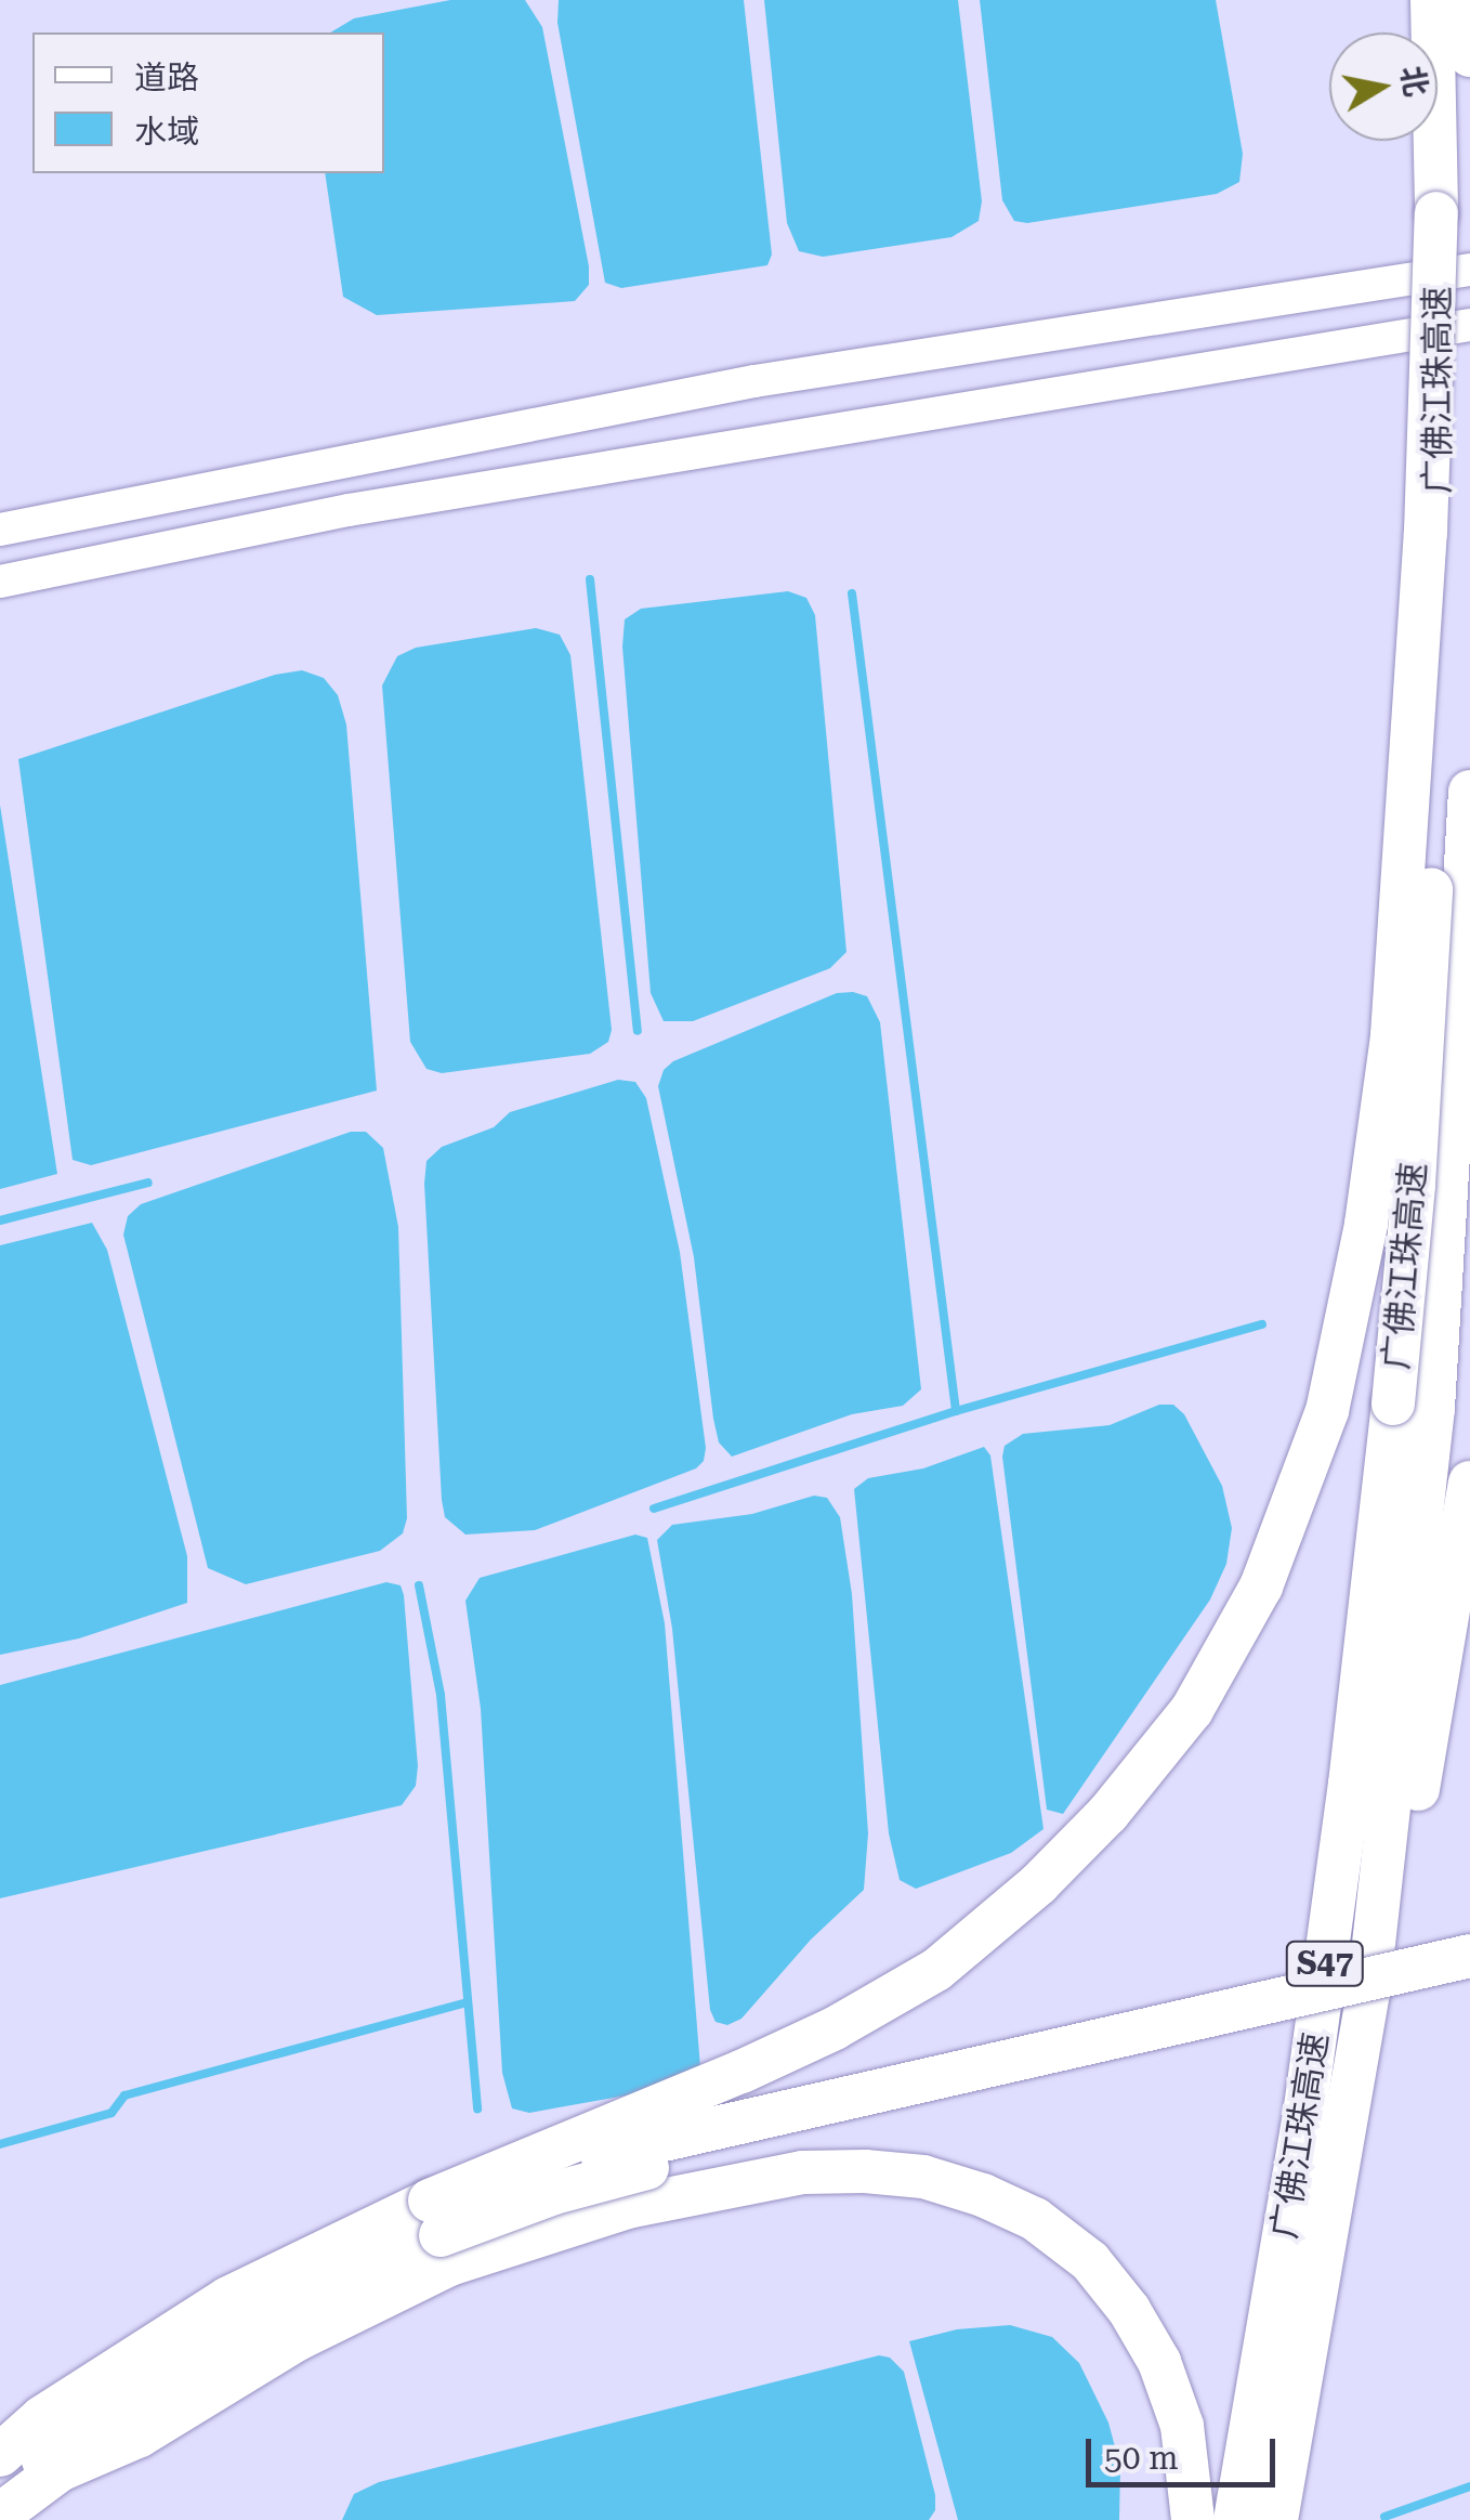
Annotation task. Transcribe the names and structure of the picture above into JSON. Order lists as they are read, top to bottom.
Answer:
{
  "streets": {
    "highway": ["广佛江珠高速", "S47"]
  },
  "legend": ["道路", "水域"],
  "scale_bar": "50 m",
  "north": "right"
}
